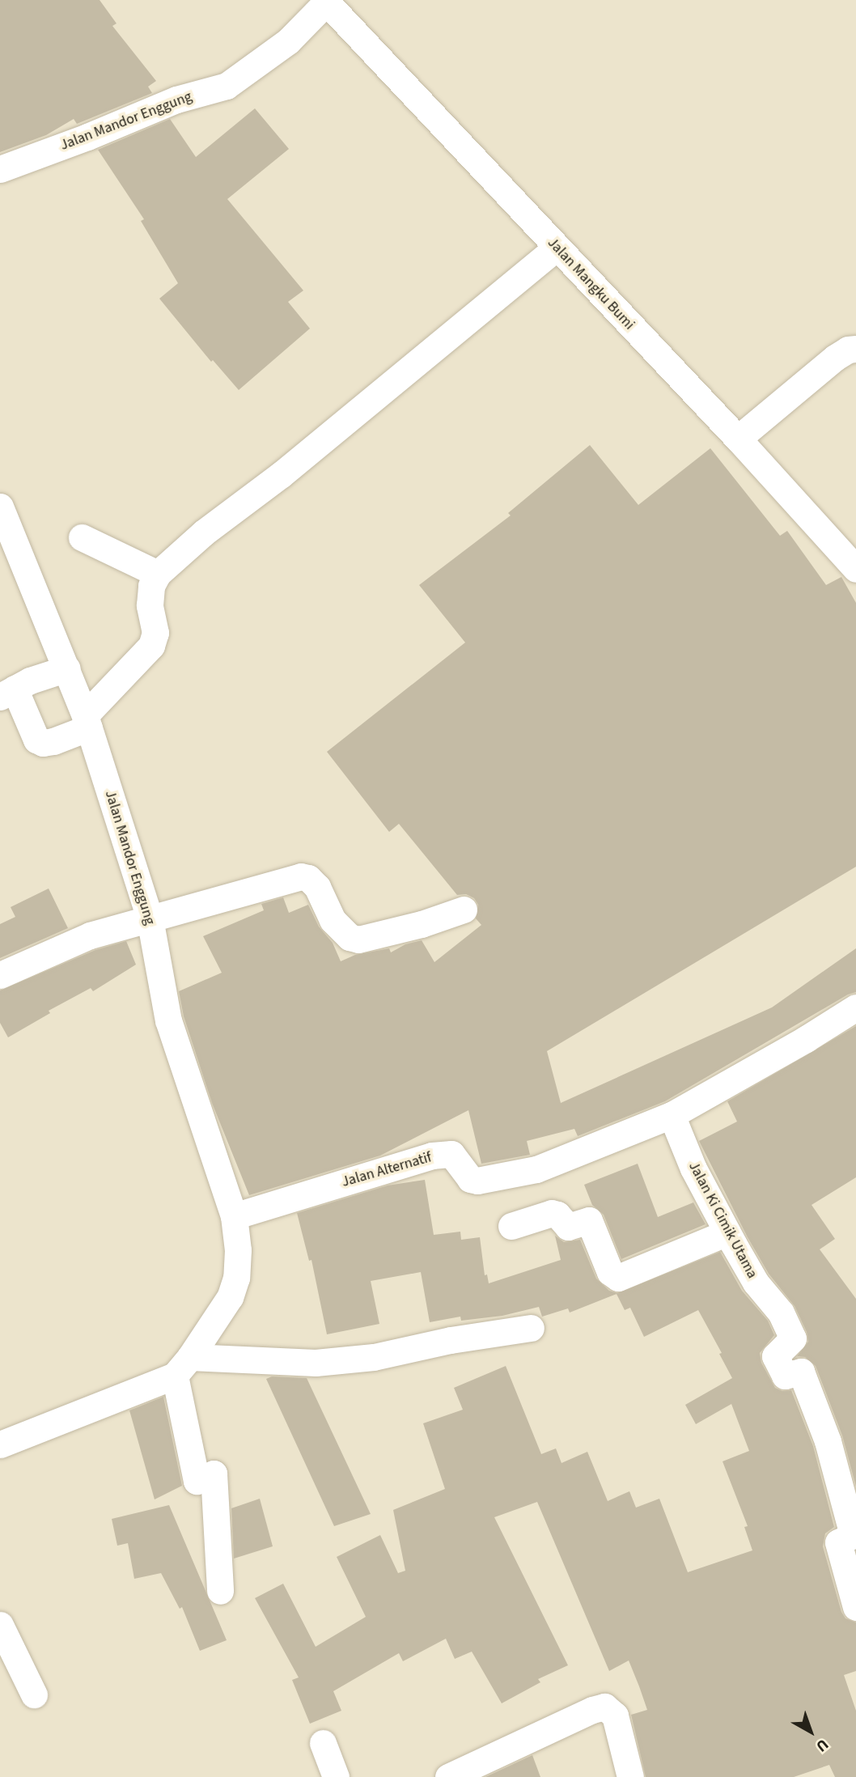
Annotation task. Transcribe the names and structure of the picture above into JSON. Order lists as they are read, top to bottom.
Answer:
{
  "streets": {
    "street": [
      "Jalan Mandor Enggung",
      "Jalan Mangku Bumi",
      "Jalan Alternatif",
      "Jalan Ki Cimik Utama"
    ]
  },
  "crossings": [
    ["Jalan Mandor Enggung", "Jalan Mangku Bumi"],
    ["Jalan Mandor Enggung", "Jalan Alternatif"],
    ["Jalan Alternatif", "Jalan Ki Cimik Utama"]
  ],
  "north": "bottom right"
}
